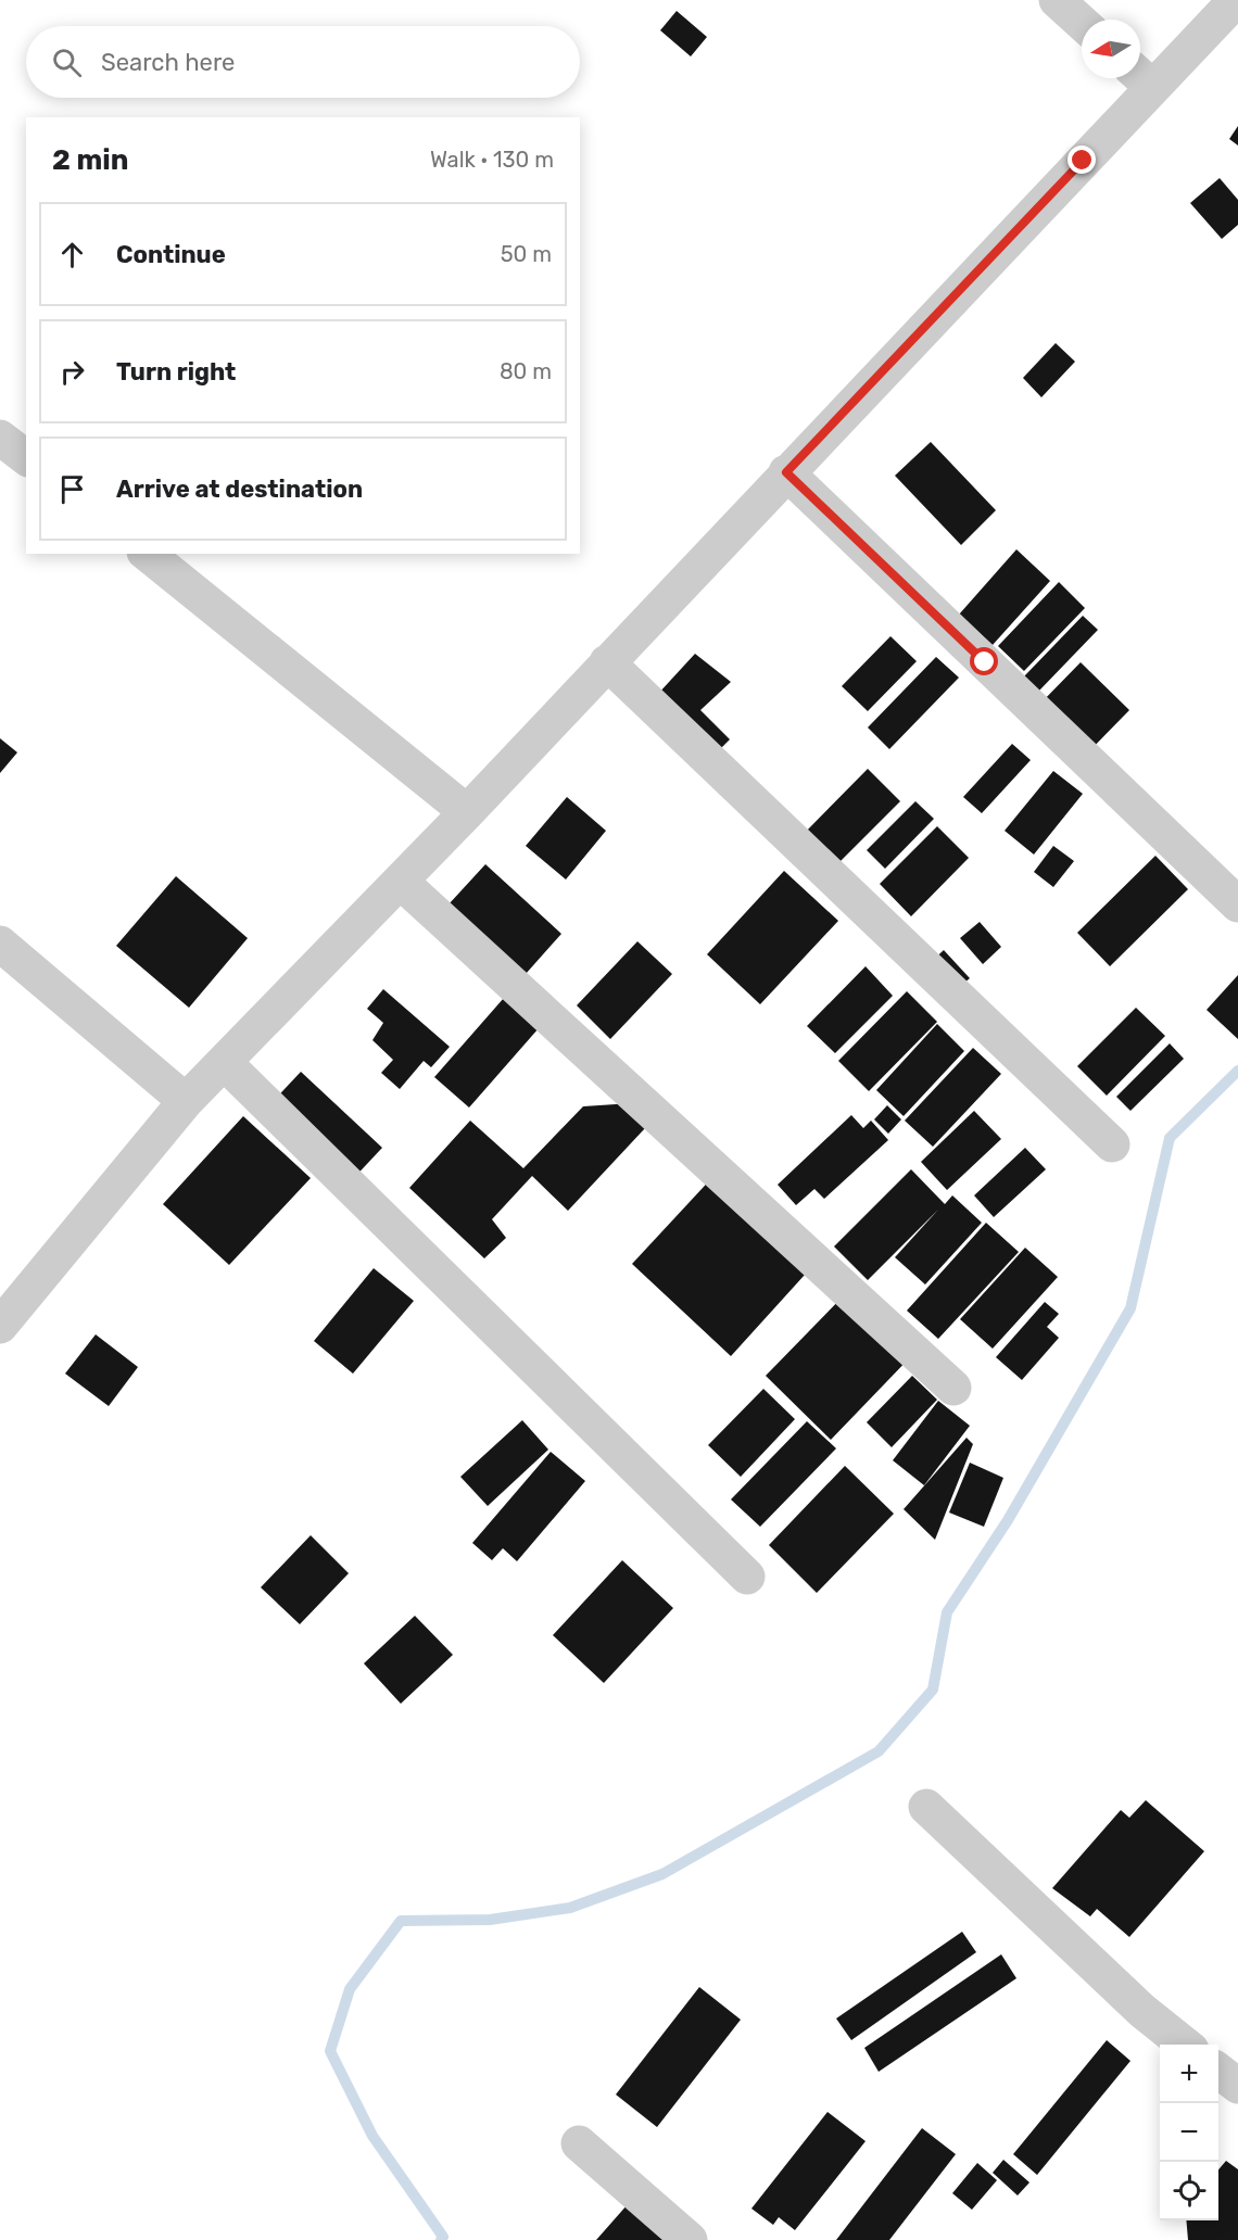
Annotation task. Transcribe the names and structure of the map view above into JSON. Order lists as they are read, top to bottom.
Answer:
{
  "north": "left",
  "page": {
    "search": "Search here",
    "heading": ["2 min", "Walk · 130 m"],
    "list": [
      ["Continue", "50 m"],
      ["Turn right", "80 m"],
      "Arrive at destination"
    ],
    "map_buttons": ["+", "−"]
  }
}
